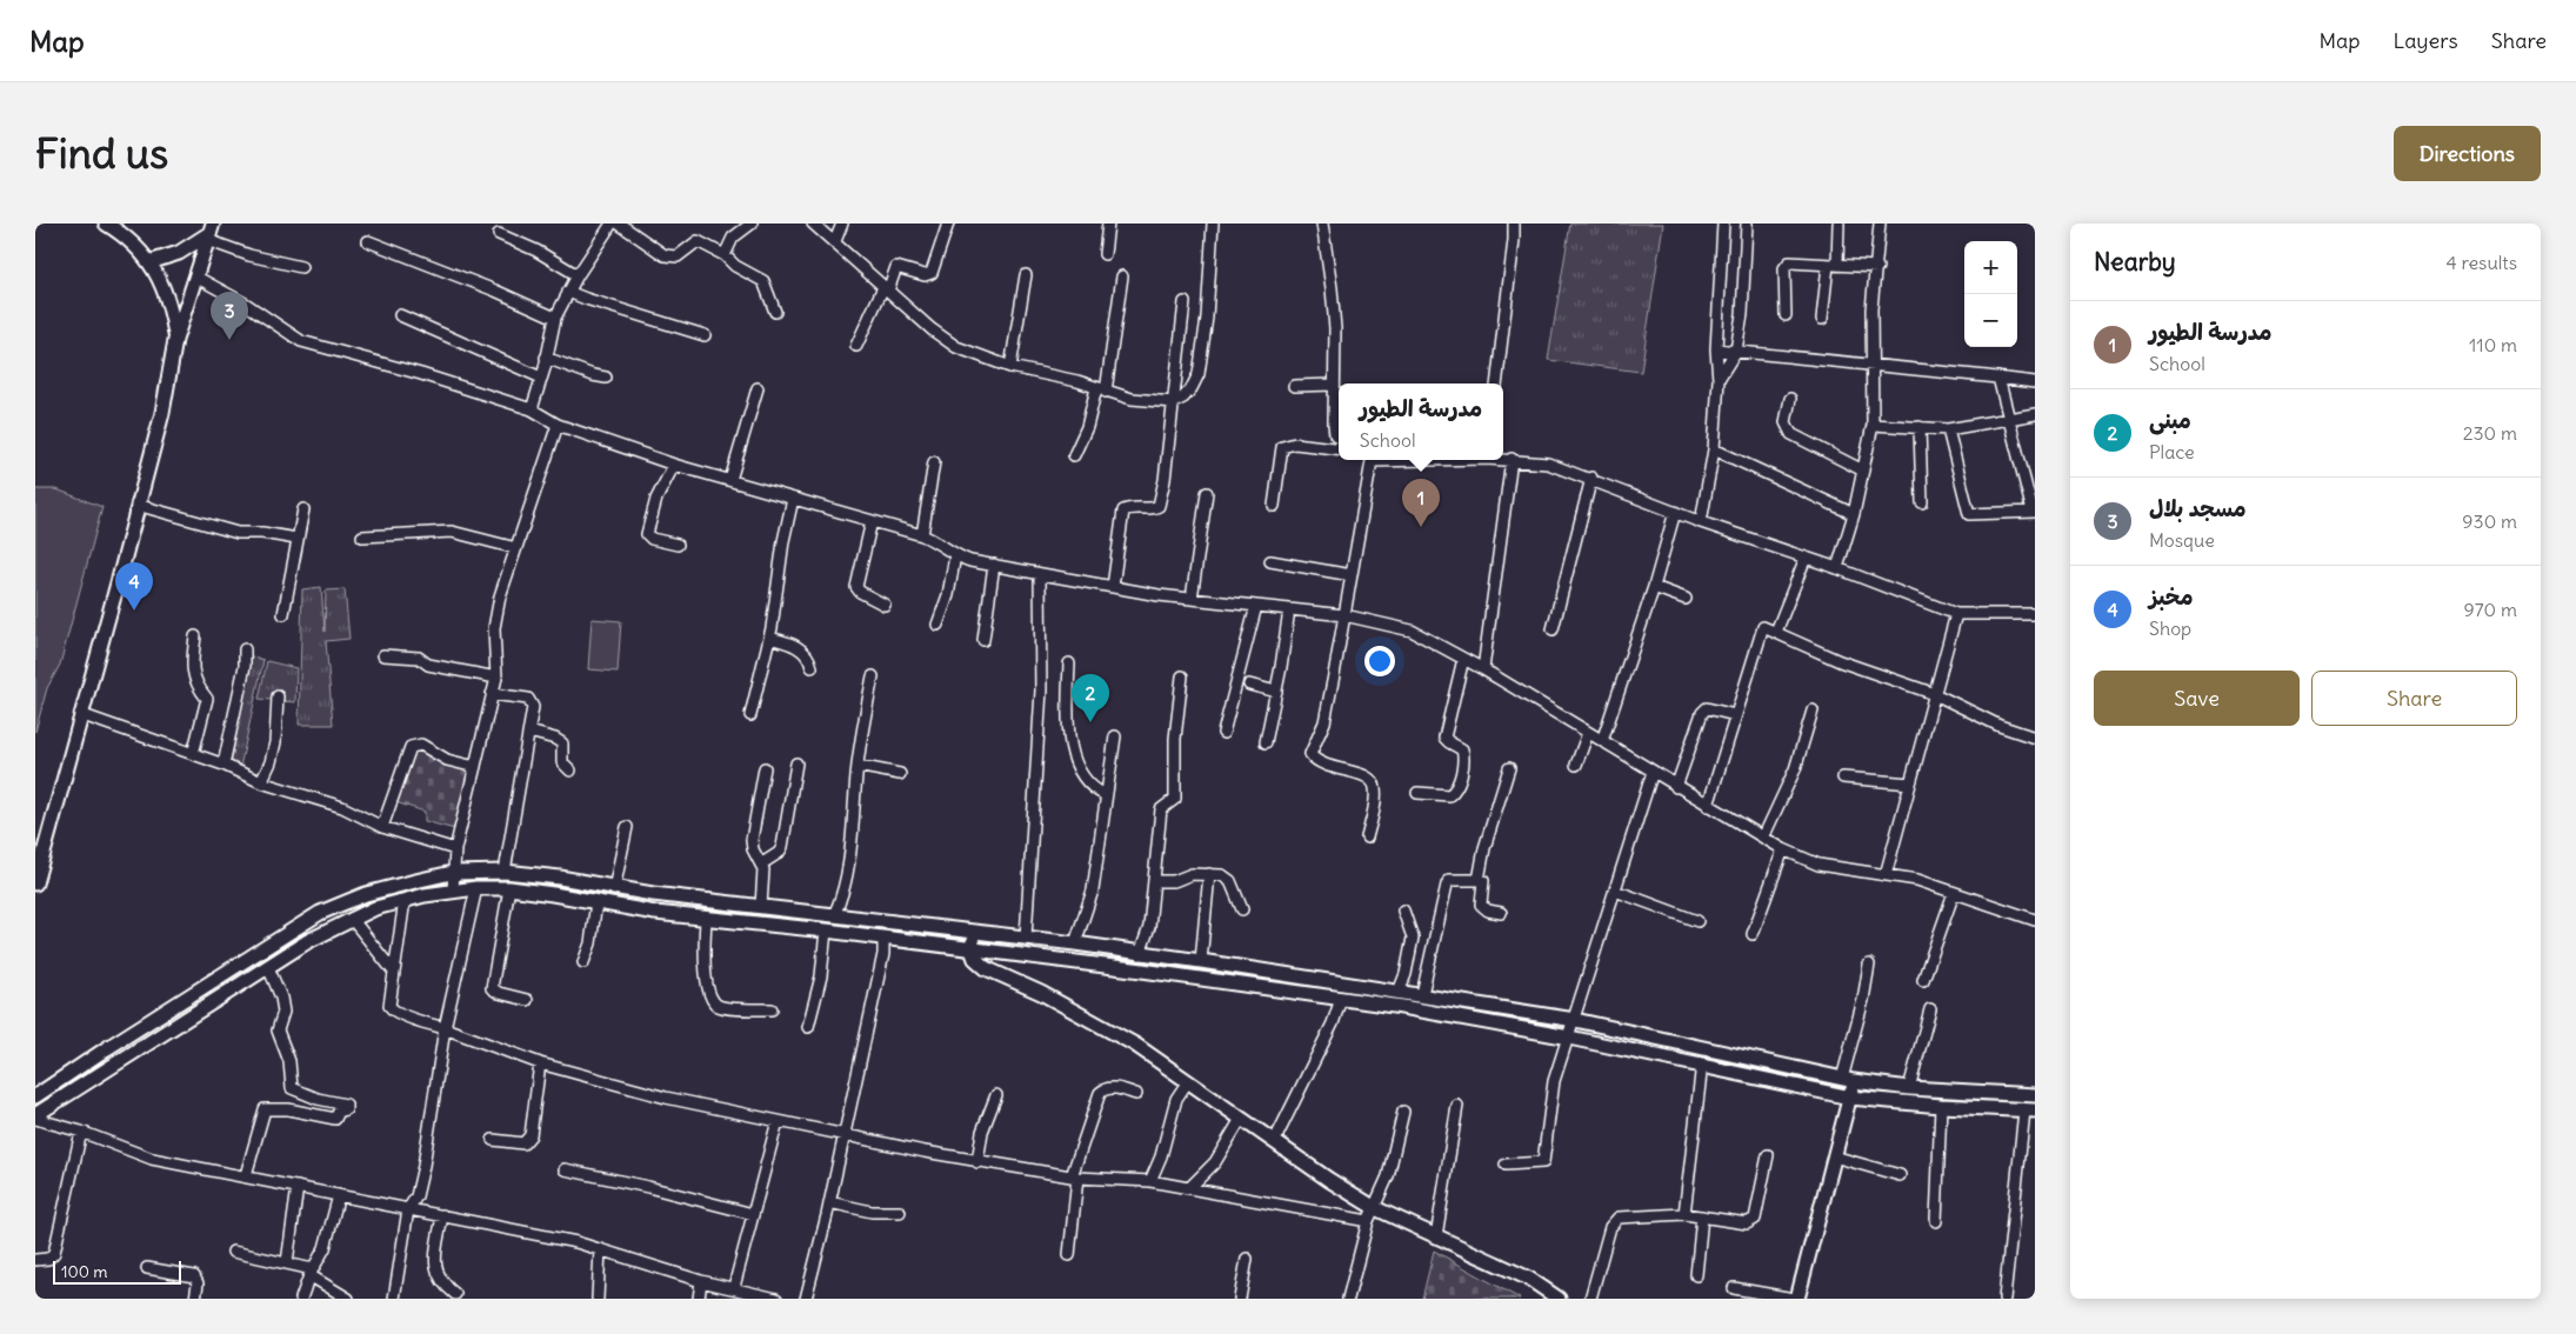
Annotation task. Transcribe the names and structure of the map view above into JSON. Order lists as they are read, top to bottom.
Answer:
{
  "scale_bar": "100 m",
  "page": {
    "header": "Map",
    "nav": ["Map", "Layers", "Share"],
    "buttons": [
      "Directions",
      ["Save", "Share"]
    ],
    "title": "Find us",
    "heading": ["Nearby", "4 results"],
    "map_buttons": ["+", "−"],
    "pins": [
      "3",
      "1",
      "4",
      "2"
    ],
    "list": [
      {
        "mark": "1",
        "name": "مدرسة الطيور",
        "note": "School",
        "value": "110 m"
      },
      {
        "mark": "2",
        "name": "مبنى",
        "note": "Place",
        "value": "230 m"
      },
      {
        "mark": "3",
        "name": "مسجد بلال",
        "note": "Mosque",
        "value": "930 m"
      },
      {
        "mark": "4",
        "name": "مخبز",
        "note": "Shop",
        "value": "970 m"
      }
    ],
    "popup": ["مدرسة الطيور", "School"],
    "scale": "100 m"
  }
}
